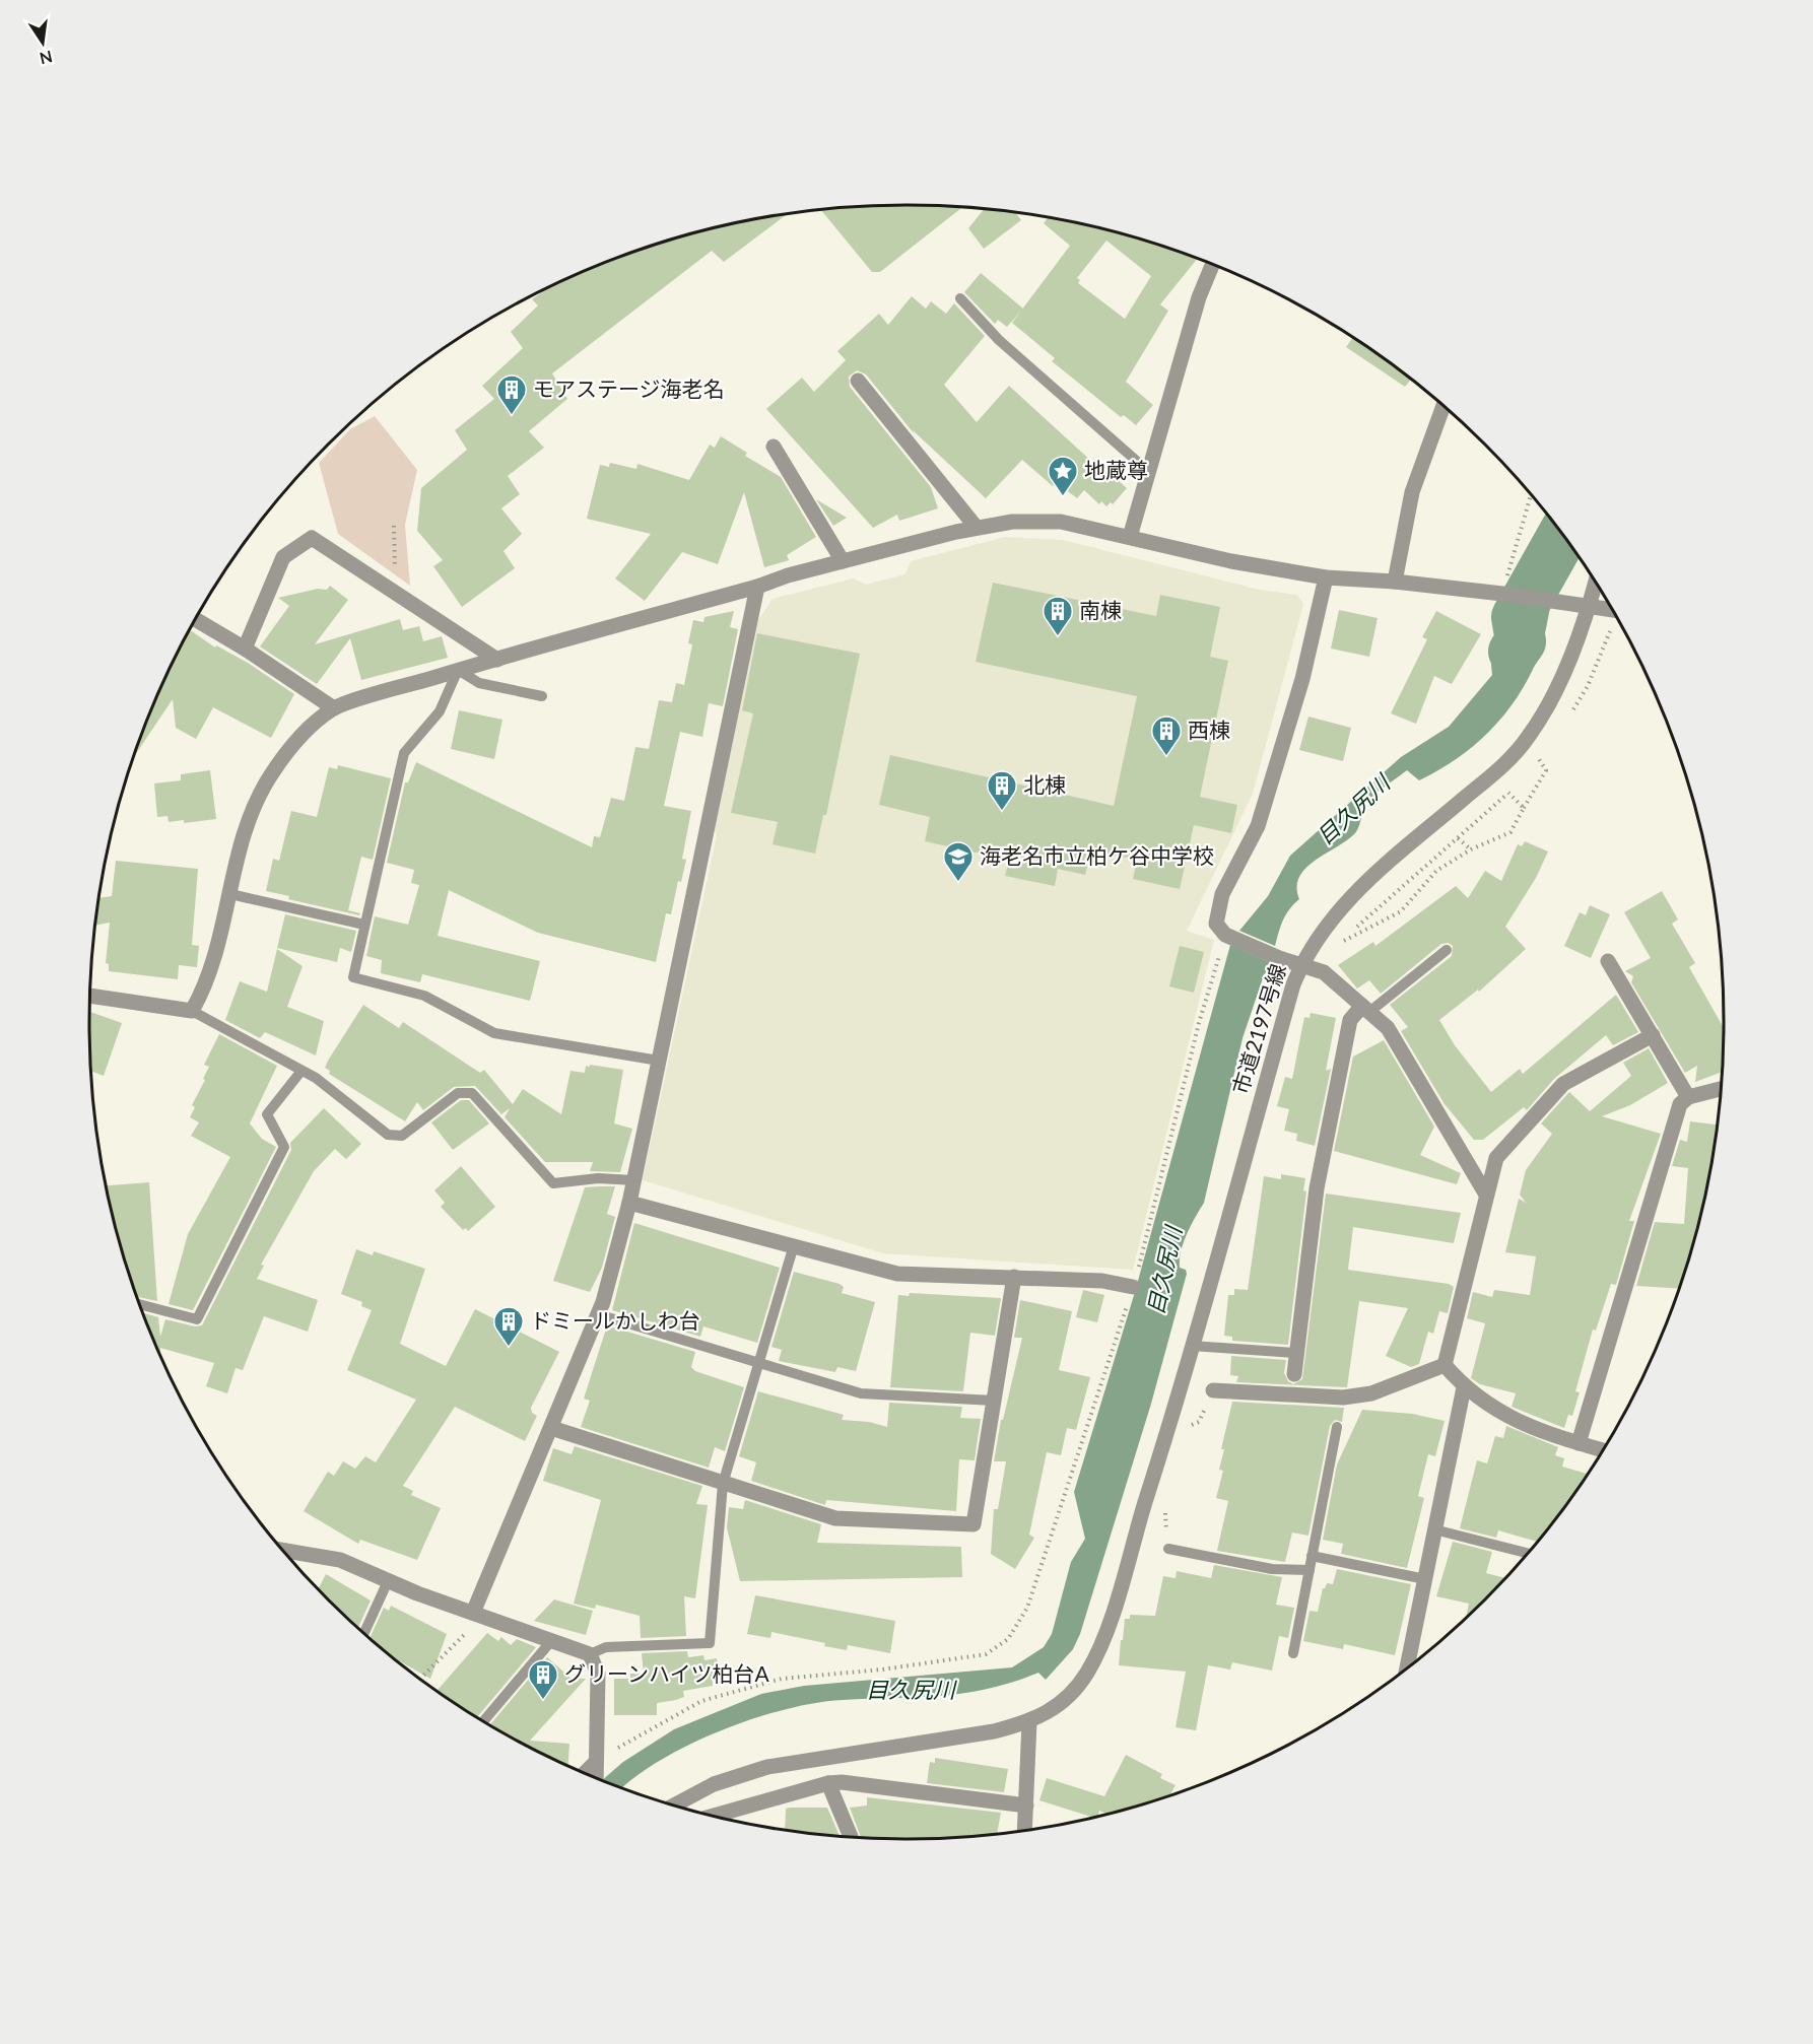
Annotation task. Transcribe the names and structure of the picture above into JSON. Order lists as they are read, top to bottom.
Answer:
{
  "streets": {
    "street": ["市道2197号線"]
  },
  "water": ["目久尻川"],
  "places": {
    "building": [
      "モアステージ海老名",
      "南棟",
      "西棟",
      "北棟",
      "ドミールかしわ台",
      "グリーンハイツ柏台A"
    ],
    "place": ["地蔵尊"],
    "school or university": ["海老名市立柏ケ谷中学校"]
  },
  "north": "bottom"
}
